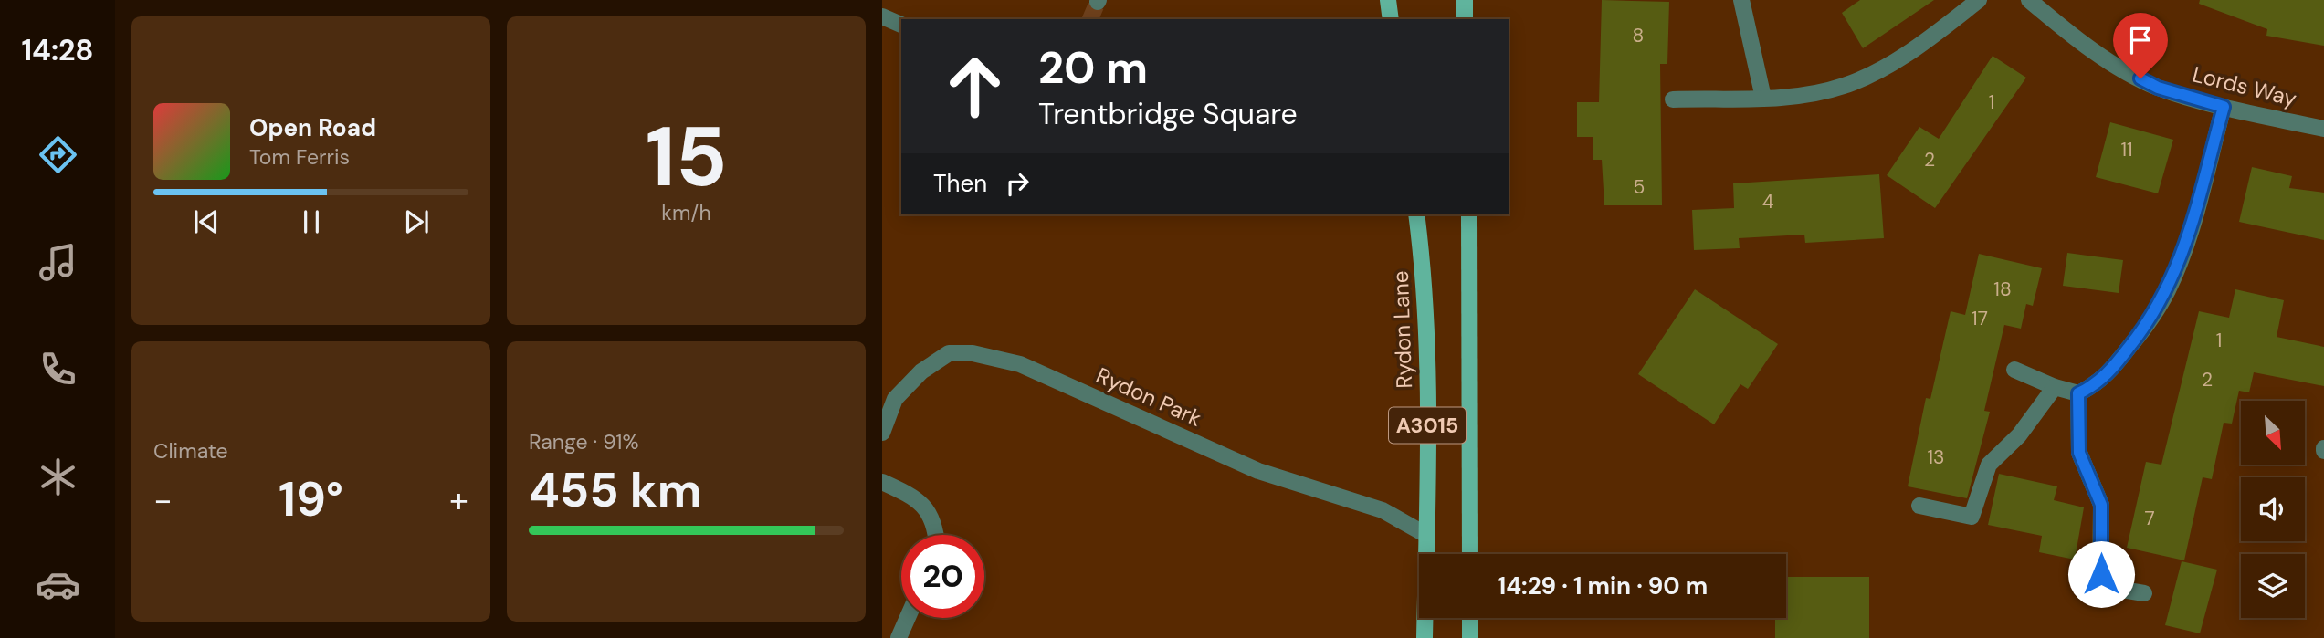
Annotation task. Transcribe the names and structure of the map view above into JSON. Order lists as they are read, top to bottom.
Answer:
{
  "streets": {
    "main road": ["Rydon Lane", "A3015"],
    "street": ["Lords Way", "Rydon Park"]
  },
  "crossings": [
    ["Rydon Lane", "Rydon Park"]
  ],
  "house_numbers": [
    "8",
    "1",
    "11",
    "2",
    "5",
    "4",
    "18",
    "17",
    "1",
    "2",
    "13",
    "7"
  ],
  "north": "bottom right",
  "page": {
    "tabs": "14:28",
    "tile": [
      ["15", "km/h"],
      "Climate",
      ["Range · 91%", "455 km"]
    ],
    "turn": ["20 m", "Trentbridge Square"],
    "song": ["Open Road", "Tom Ferris"],
    "then": "Then",
    "heat": ["−", "19°", "+"],
    "limit": "20",
    "trip": "14:29 · 1 min · 90 m"
  }
}
